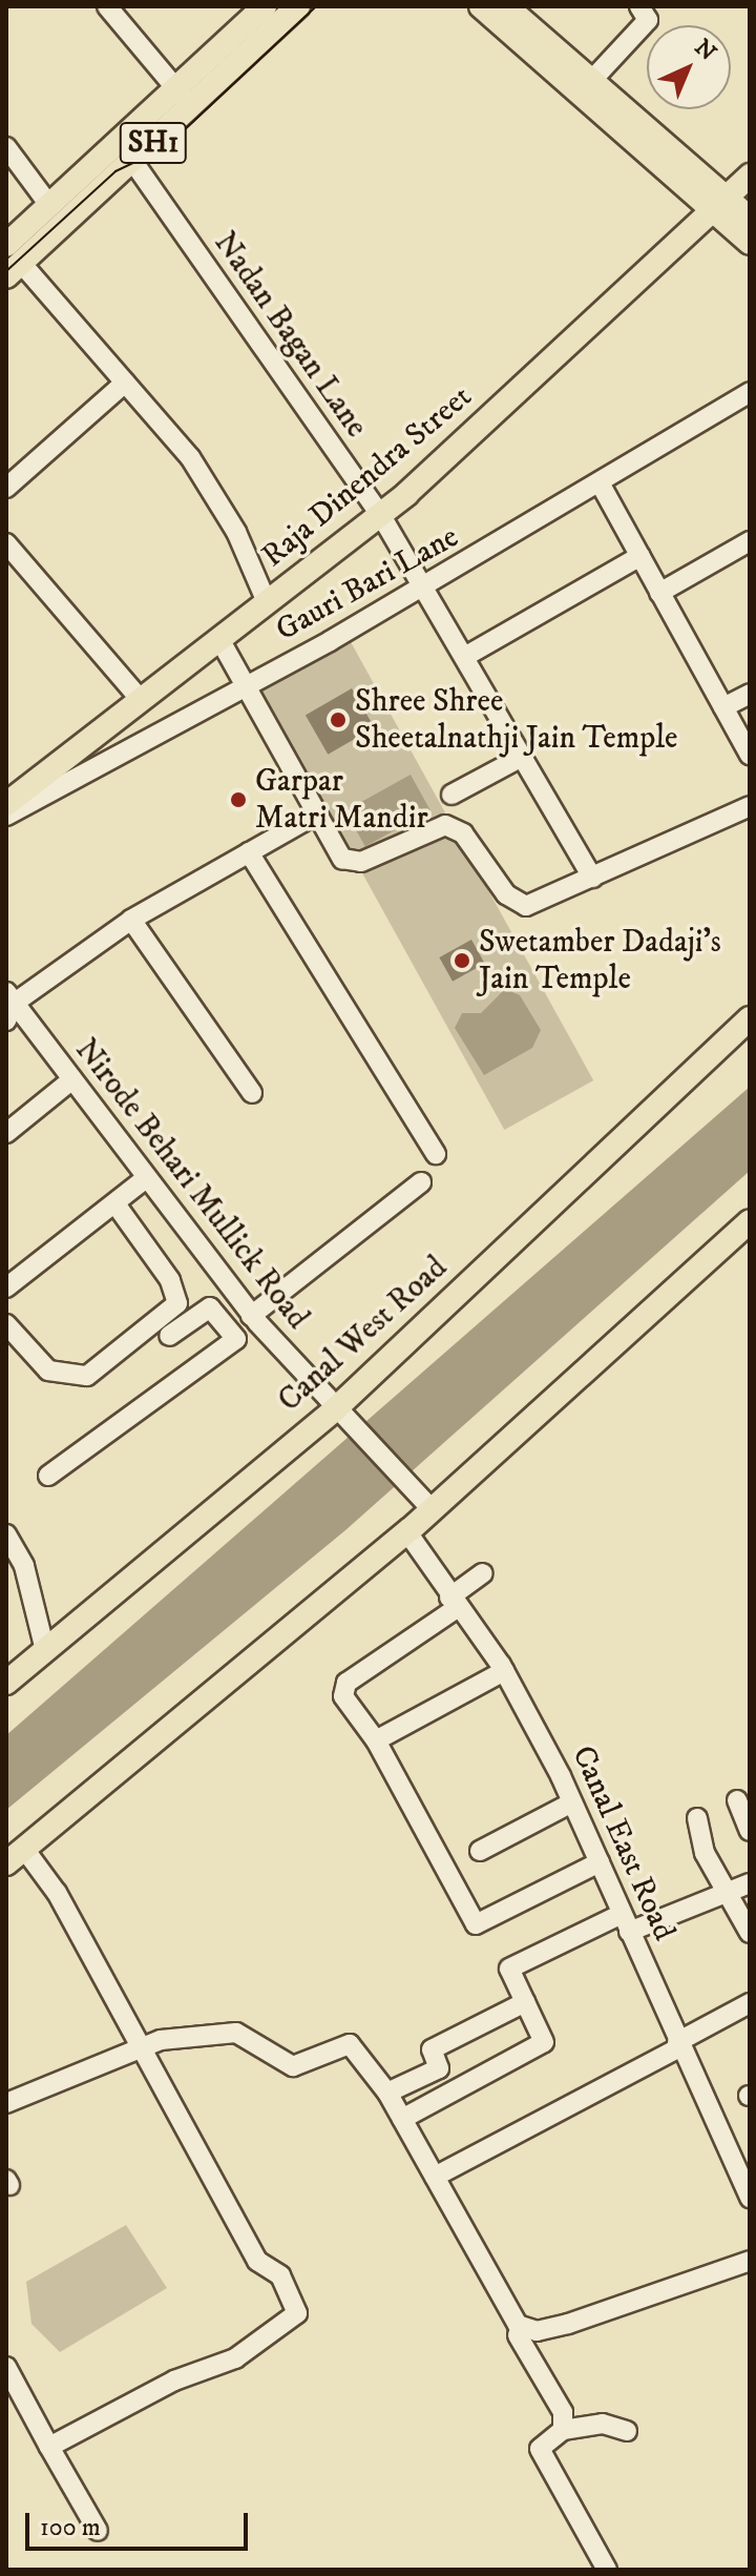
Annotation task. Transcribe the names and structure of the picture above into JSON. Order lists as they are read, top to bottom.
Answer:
{
  "streets": {
    "main road": ["SH1", "Raja Dinendra Street", "Canal West Road"],
    "street": [
      "Nadan Bagan Lane",
      "Gauri Bari Lane",
      "Nirode Behari Mullick Road",
      "Canal East Road"
    ]
  },
  "crossings": [
    ["SH1", "Nadan Bagan Lane"],
    ["Nadan Bagan Lane", "Raja Dinendra Street"],
    ["Nadan Bagan Lane", "Gauri Bari Lane"],
    ["Nirode Behari Mullick Road", "Canal West Road"]
  ],
  "places": ["Shree Shree Sheetalnathji Jain Temple", "Garpar Matri Mandir", "Swetamber Dadaji's Jain Temple"],
  "scale_bar": "100 m",
  "north": "top right"
}
